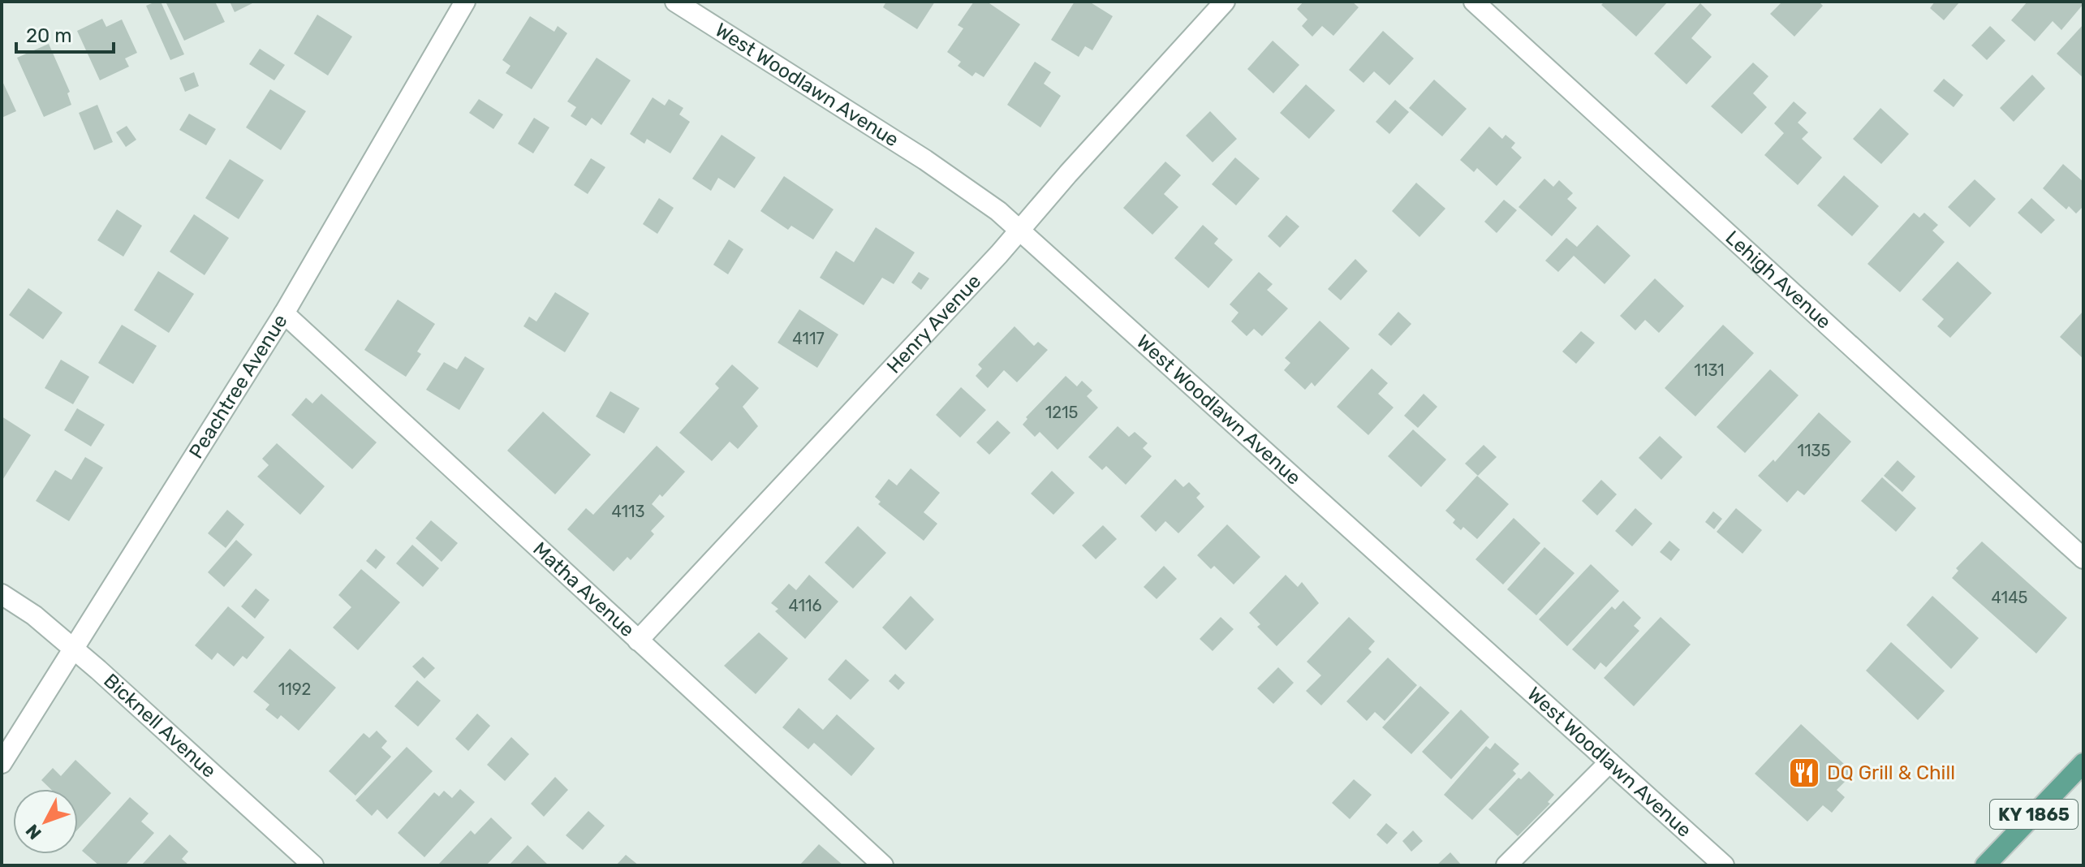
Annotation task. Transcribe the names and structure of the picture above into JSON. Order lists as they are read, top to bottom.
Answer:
{
  "streets": {
    "main road": ["KY 1865"],
    "street": [
      "West Woodlawn Avenue",
      "Lehigh Avenue",
      "Henry Avenue",
      "Peachtree Avenue",
      "Matha Avenue",
      "Bicknell Avenue"
    ]
  },
  "crossings": [
    ["West Woodlawn Avenue", "Henry Avenue"],
    ["Henry Avenue", "Matha Avenue"],
    ["Peachtree Avenue", "Matha Avenue"],
    ["Peachtree Avenue", "Bicknell Avenue"]
  ],
  "places": {
    "restaurant": ["DQ Grill & Chill"]
  },
  "house_numbers": [
    "4117",
    "1131",
    "1215",
    "1135",
    "4113",
    "4145",
    "4116",
    "1192"
  ],
  "scale_bar": "20 m",
  "north": "bottom left"
}
